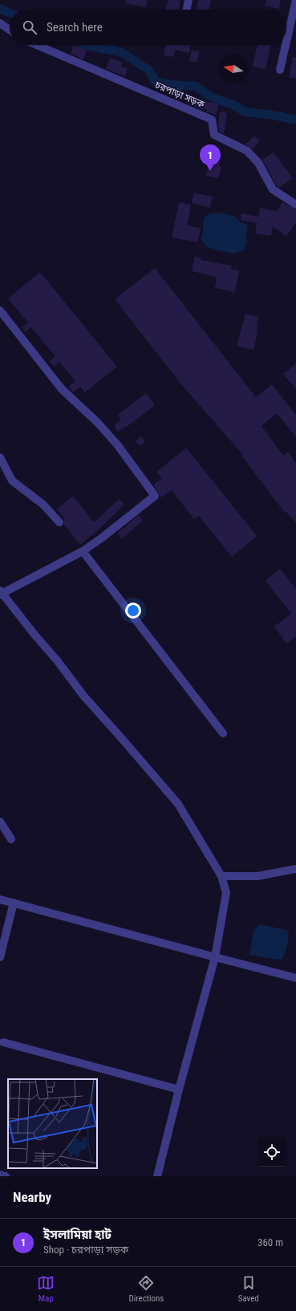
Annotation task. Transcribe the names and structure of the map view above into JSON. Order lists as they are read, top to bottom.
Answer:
{
  "streets": {
    "street": ["চরপাড়া সড়ক"]
  },
  "north": "left",
  "page": {
    "search": "Search here",
    "pins": "1",
    "heading": "Nearby",
    "list": [
      {
        "mark": "1",
        "name": "ইসলামিয়া হাট",
        "note": "Shop · চরপাড়া সড়ক",
        "value": "360 m"
      }
    ],
    "nav": ["Map", "Directions", "Saved"]
  }
}
